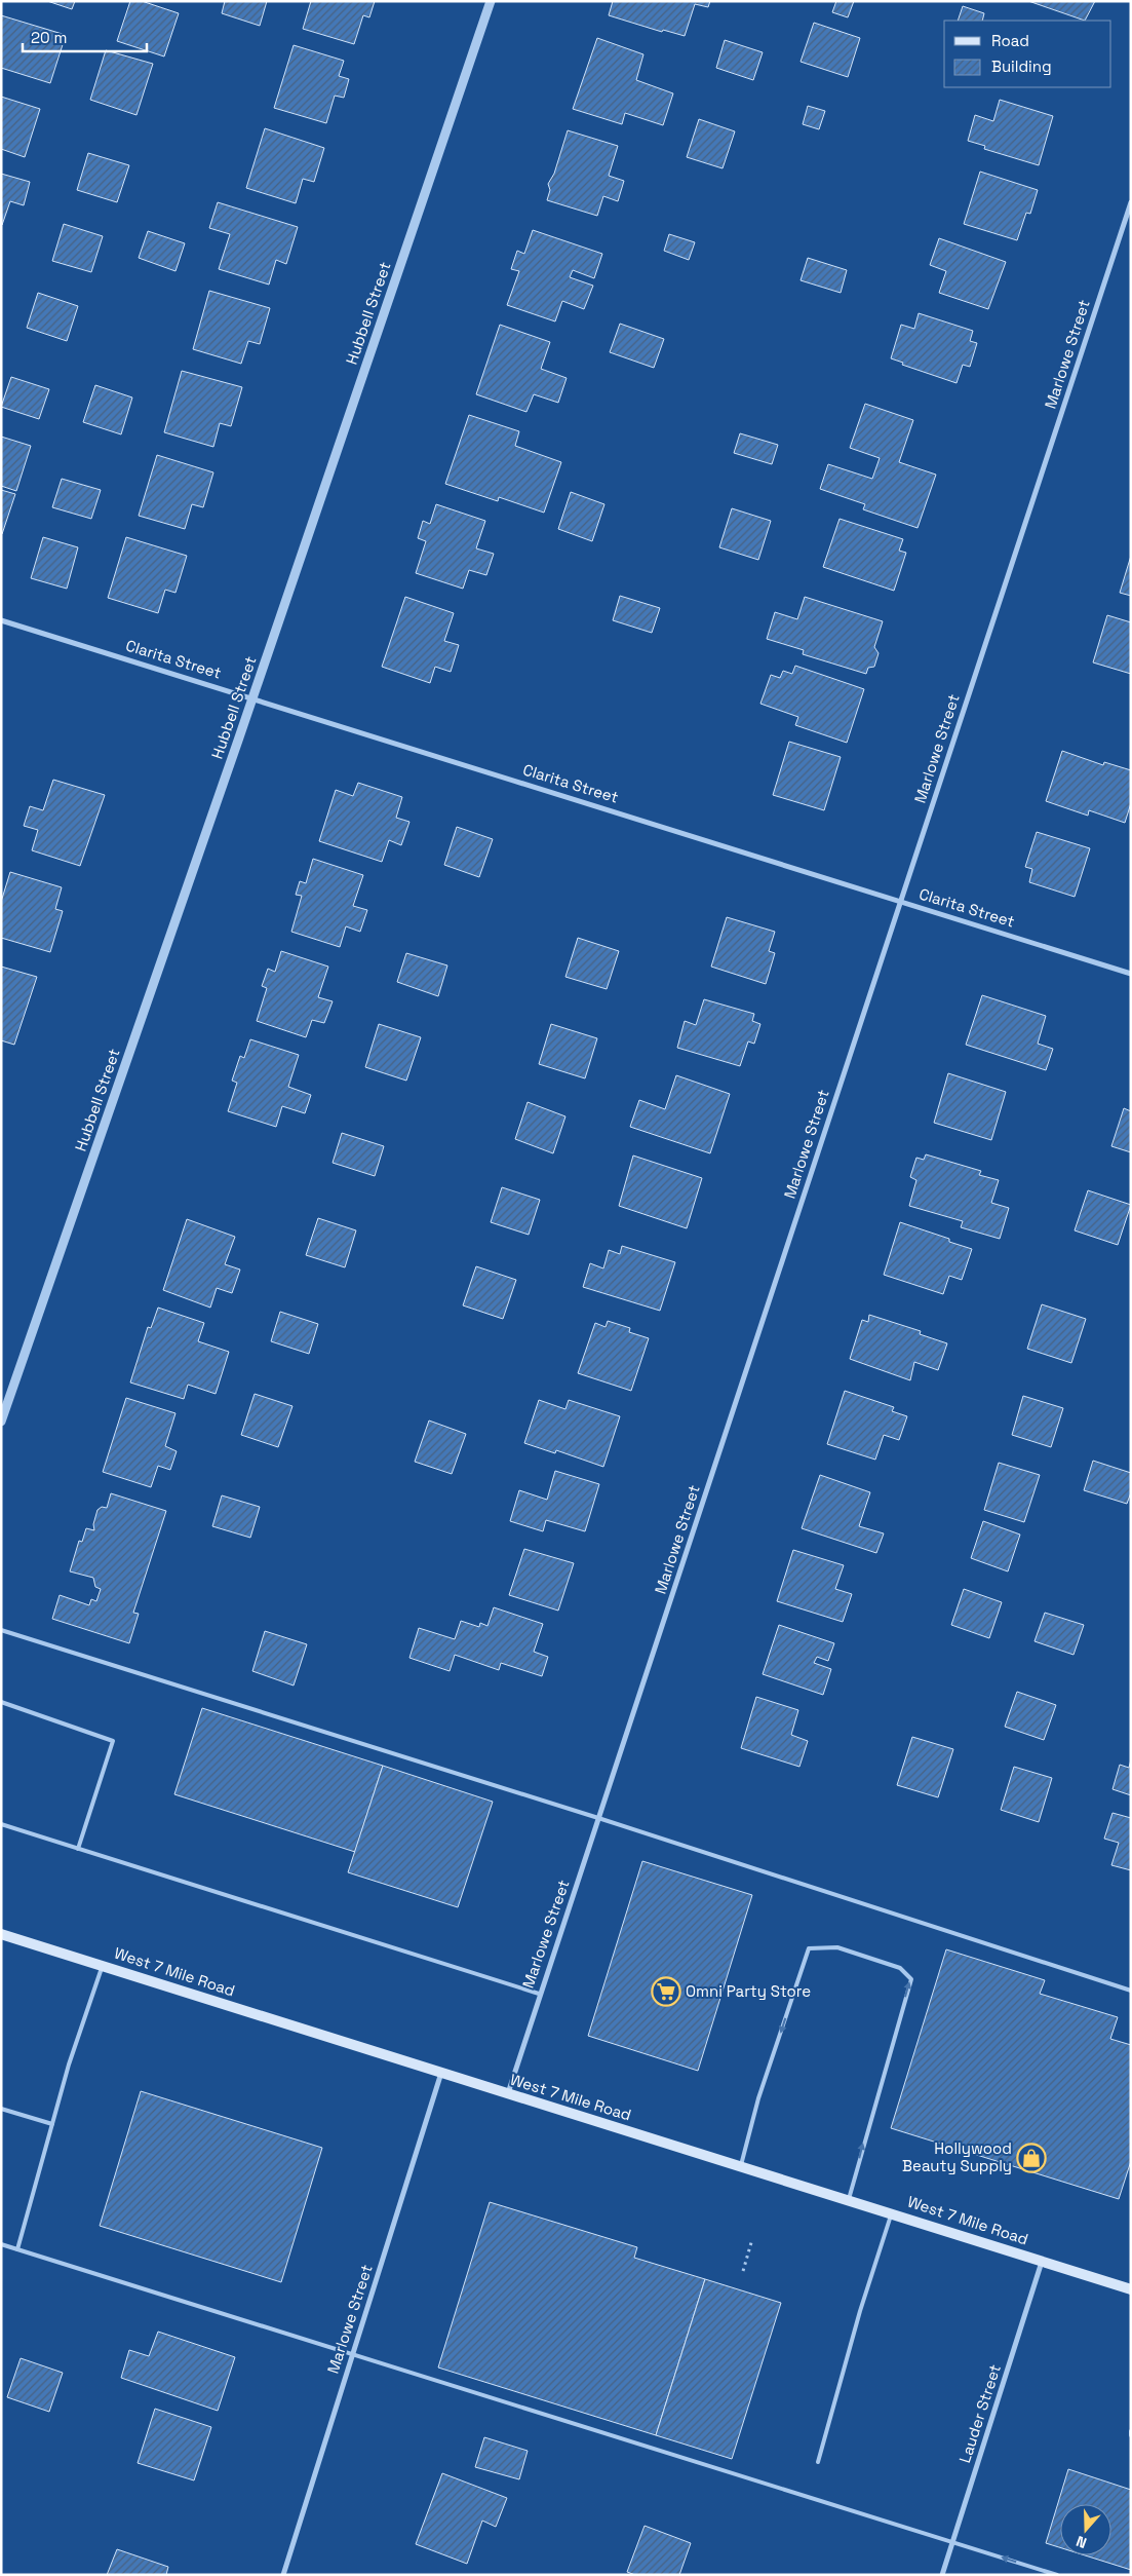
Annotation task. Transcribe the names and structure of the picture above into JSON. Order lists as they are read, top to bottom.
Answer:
{
  "streets": {
    "main road": ["West 7 Mile Road"],
    "street": [
      "Hubbell Street",
      "Marlowe Street",
      "Clarita Street",
      "Lauder Street"
    ]
  },
  "crossings": [
    ["Hubbell Street", "Clarita Street"],
    ["Marlowe Street", "Clarita Street"],
    ["Marlowe Street", "West 7 Mile Road"],
    ["West 7 Mile Road", "Lauder Street"]
  ],
  "places": {
    "supermarket": ["Omni Party Store"],
    "shop": ["Hollywood Beauty Supply"]
  },
  "legend": ["Road", "Building"],
  "scale_bar": "20 m",
  "north": "bottom"
}
